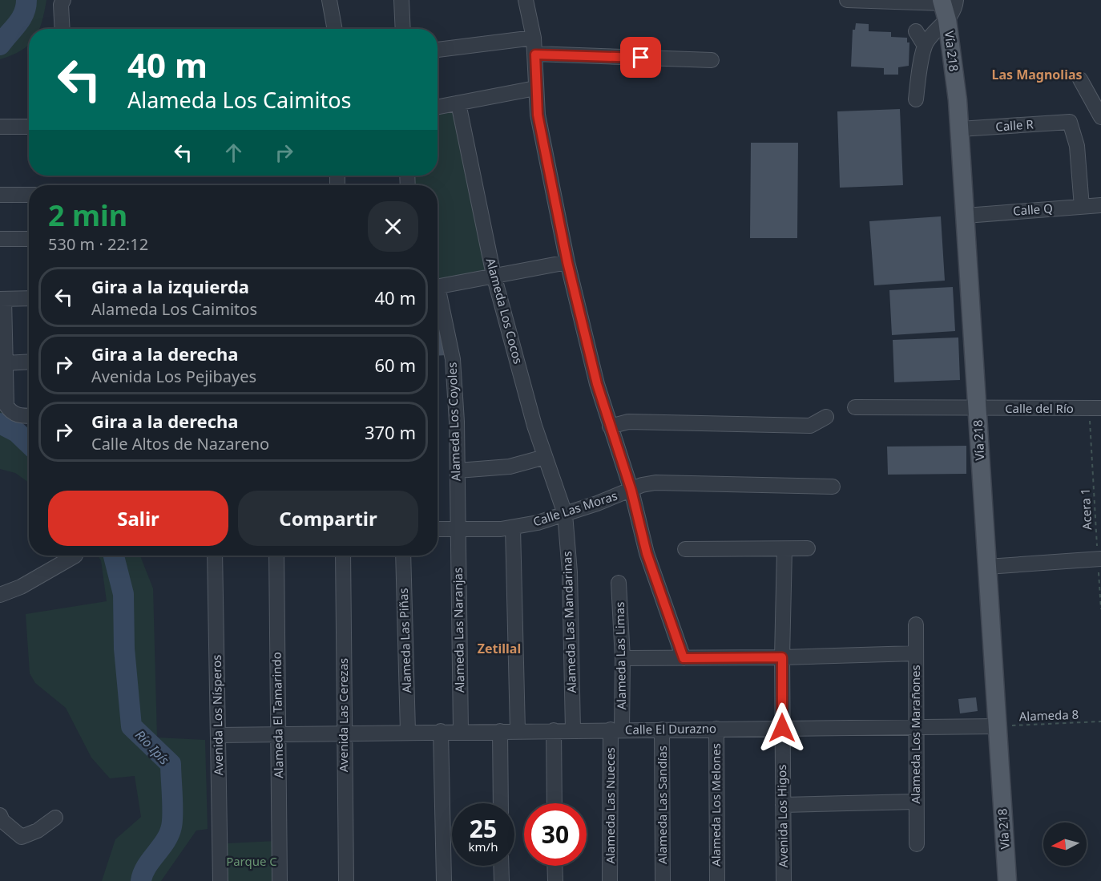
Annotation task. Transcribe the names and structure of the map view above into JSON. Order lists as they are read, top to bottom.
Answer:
{
  "streets": {
    "main road": ["Vía 218"],
    "street": [
      "Calle R",
      "Calle Q",
      "Alameda Los Cocos",
      "Calle del Río",
      "Alameda Los Coyoles",
      "Calle Las Moras",
      "Alameda Las Mandarinas",
      "Alameda Las Naranjas",
      "Alameda Las Piñas",
      "Alameda Las Limas",
      "Avenida Los Nísperos",
      "Alameda El Tamarindo",
      "Avenida Las Cerezas",
      "Calle El Durazno",
      "Alameda Los Marañones",
      "Alameda Las Sandías",
      "Alameda Los Melones",
      "Alameda Las Nueces",
      "Avenida Los Higos"
    ],
    "path": ["Acera 1", "Alameda 8"]
  },
  "crossings": [
    ["Vía 218", "Calle R"],
    ["Vía 218", "Calle Q"],
    ["Vía 218", "Calle del Río"],
    ["Vía 218", "Alameda 8"],
    ["Vía 218", "Calle El Durazno"],
    ["Calle R", "Calle Q"],
    ["Alameda Los Cocos", "Calle Las Moras"],
    ["Alameda Los Cocos", "Alameda Las Mandarinas"],
    ["Calle del Río", "Acera 1"],
    ["Alameda Los Coyoles", "Calle Las Moras"],
    ["Alameda Los Coyoles", "Alameda Las Naranjas"],
    ["Calle Las Moras", "Alameda Las Mandarinas"],
    ["Calle Las Moras", "Alameda Las Naranjas"],
    ["Alameda Las Mandarinas", "Calle El Durazno"],
    ["Alameda Las Naranjas", "Calle El Durazno"],
    ["Alameda Las Piñas", "Calle El Durazno"],
    ["Alameda Las Limas", "Calle El Durazno"],
    ["Alameda Las Limas", "Alameda Las Nueces"],
    ["Avenida Los Nísperos", "Calle El Durazno"],
    ["Alameda El Tamarindo", "Calle El Durazno"],
    ["Avenida Las Cerezas", "Calle El Durazno"],
    ["Alameda 8", "Calle El Durazno"],
    ["Calle El Durazno", "Alameda Los Marañones"],
    ["Calle El Durazno", "Alameda Las Sandías"],
    ["Calle El Durazno", "Alameda Los Melones"],
    ["Calle El Durazno", "Alameda Las Nueces"],
    ["Calle El Durazno", "Avenida Los Higos"]
  ],
  "districts": ["Las Magnolias", "Zetillal"],
  "water": ["Río Ipís"],
  "parks": ["Parque C"],
  "north": "left",
  "page": {
    "turn": ["40 m", "Alameda Los Caimitos"],
    "heading": ["2 min", "530 m · 22:12"],
    "list": [
      {
        "name": "Gira a la izquierda",
        "note": "Alameda Los Caimitos",
        "value": "40 m"
      },
      {
        "name": "Gira a la derecha",
        "note": "Avenida Los Pejibayes",
        "value": "60 m"
      },
      {
        "name": "Gira a la derecha",
        "note": "Calle Altos de Nazareno",
        "value": "370 m"
      }
    ],
    "buttons": ["Salir", "Compartir"],
    "speed": "25 km/h",
    "limit": "30"
  }
}
